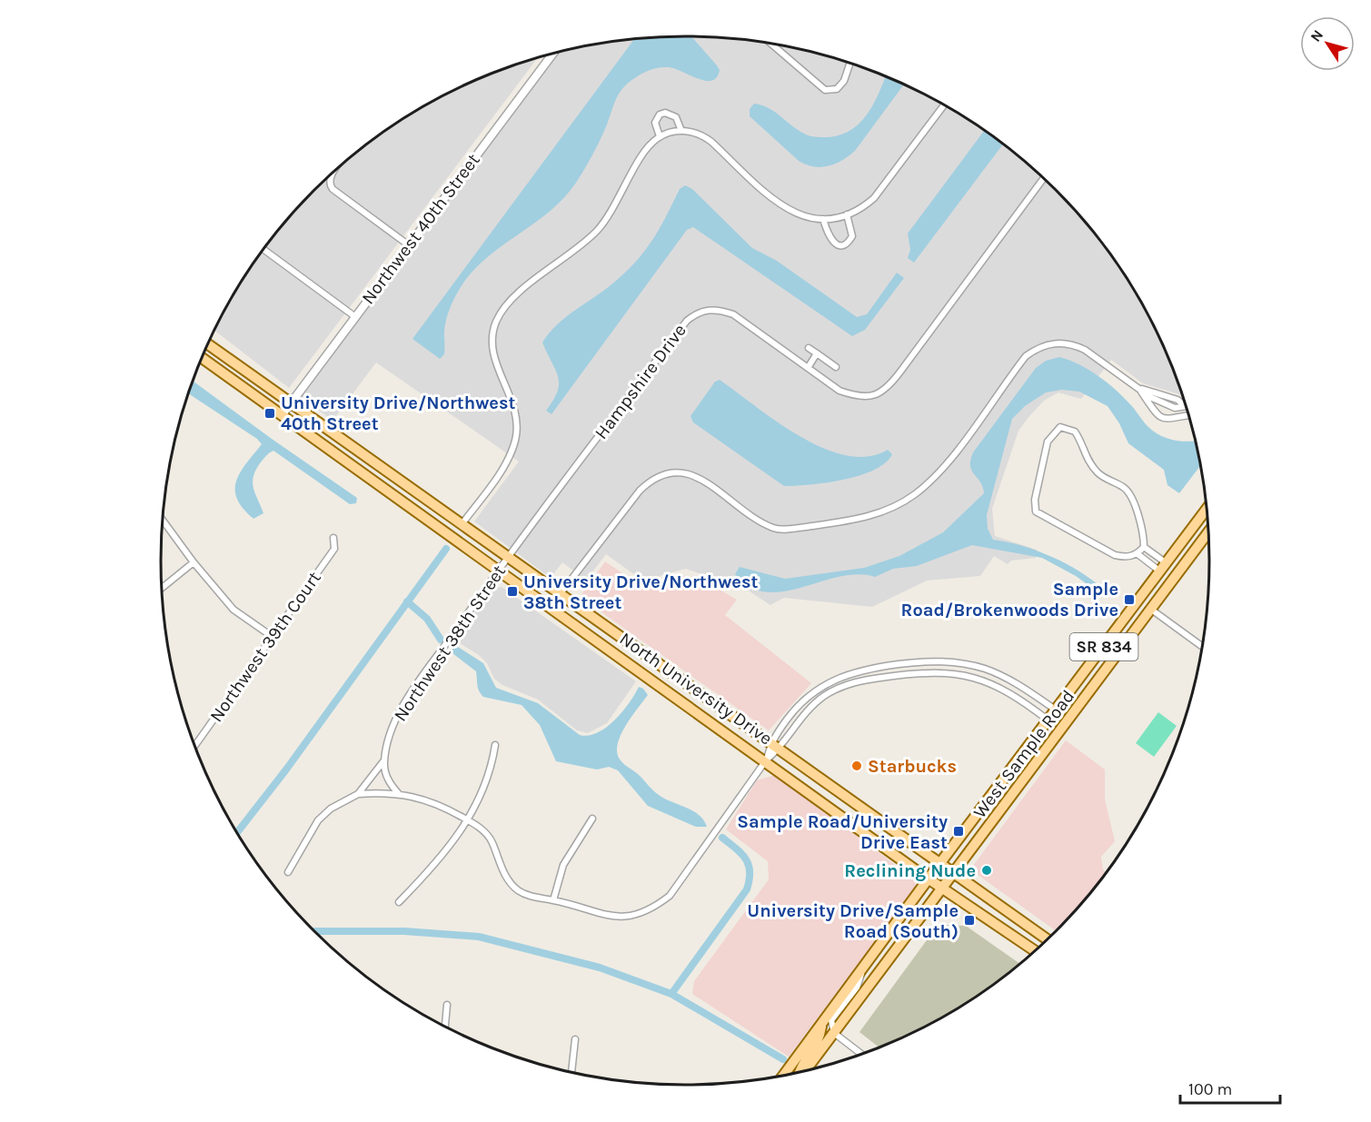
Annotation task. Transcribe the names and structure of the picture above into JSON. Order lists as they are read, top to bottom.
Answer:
{
  "streets": {
    "main road": ["SR 834", "North University Drive", "West Sample Road"],
    "street": [
      "Northwest 40th Street",
      "Hampshire Drive",
      "Northwest 38th Street",
      "Northwest 39th Court"
    ]
  },
  "crossings": [
    ["Northwest 40th Street", "North University Drive"],
    ["Hampshire Drive", "Northwest 38th Street"],
    ["Hampshire Drive", "North University Drive"],
    ["Northwest 38th Street", "North University Drive"],
    ["North University Drive", "West Sample Road"]
  ],
  "places": {
    "transit": [
      "University Drive/Northwest 40th Street",
      "University Drive/Northwest 38th Street",
      "Sample Road/Brokenwoods Drive",
      "Sample Road/University Drive East",
      "University Drive/Sample Road (South)"
    ],
    "other": ["Starbucks", "Reclining Nude"]
  },
  "scale_bar": "100 m",
  "north": "top left"
}
